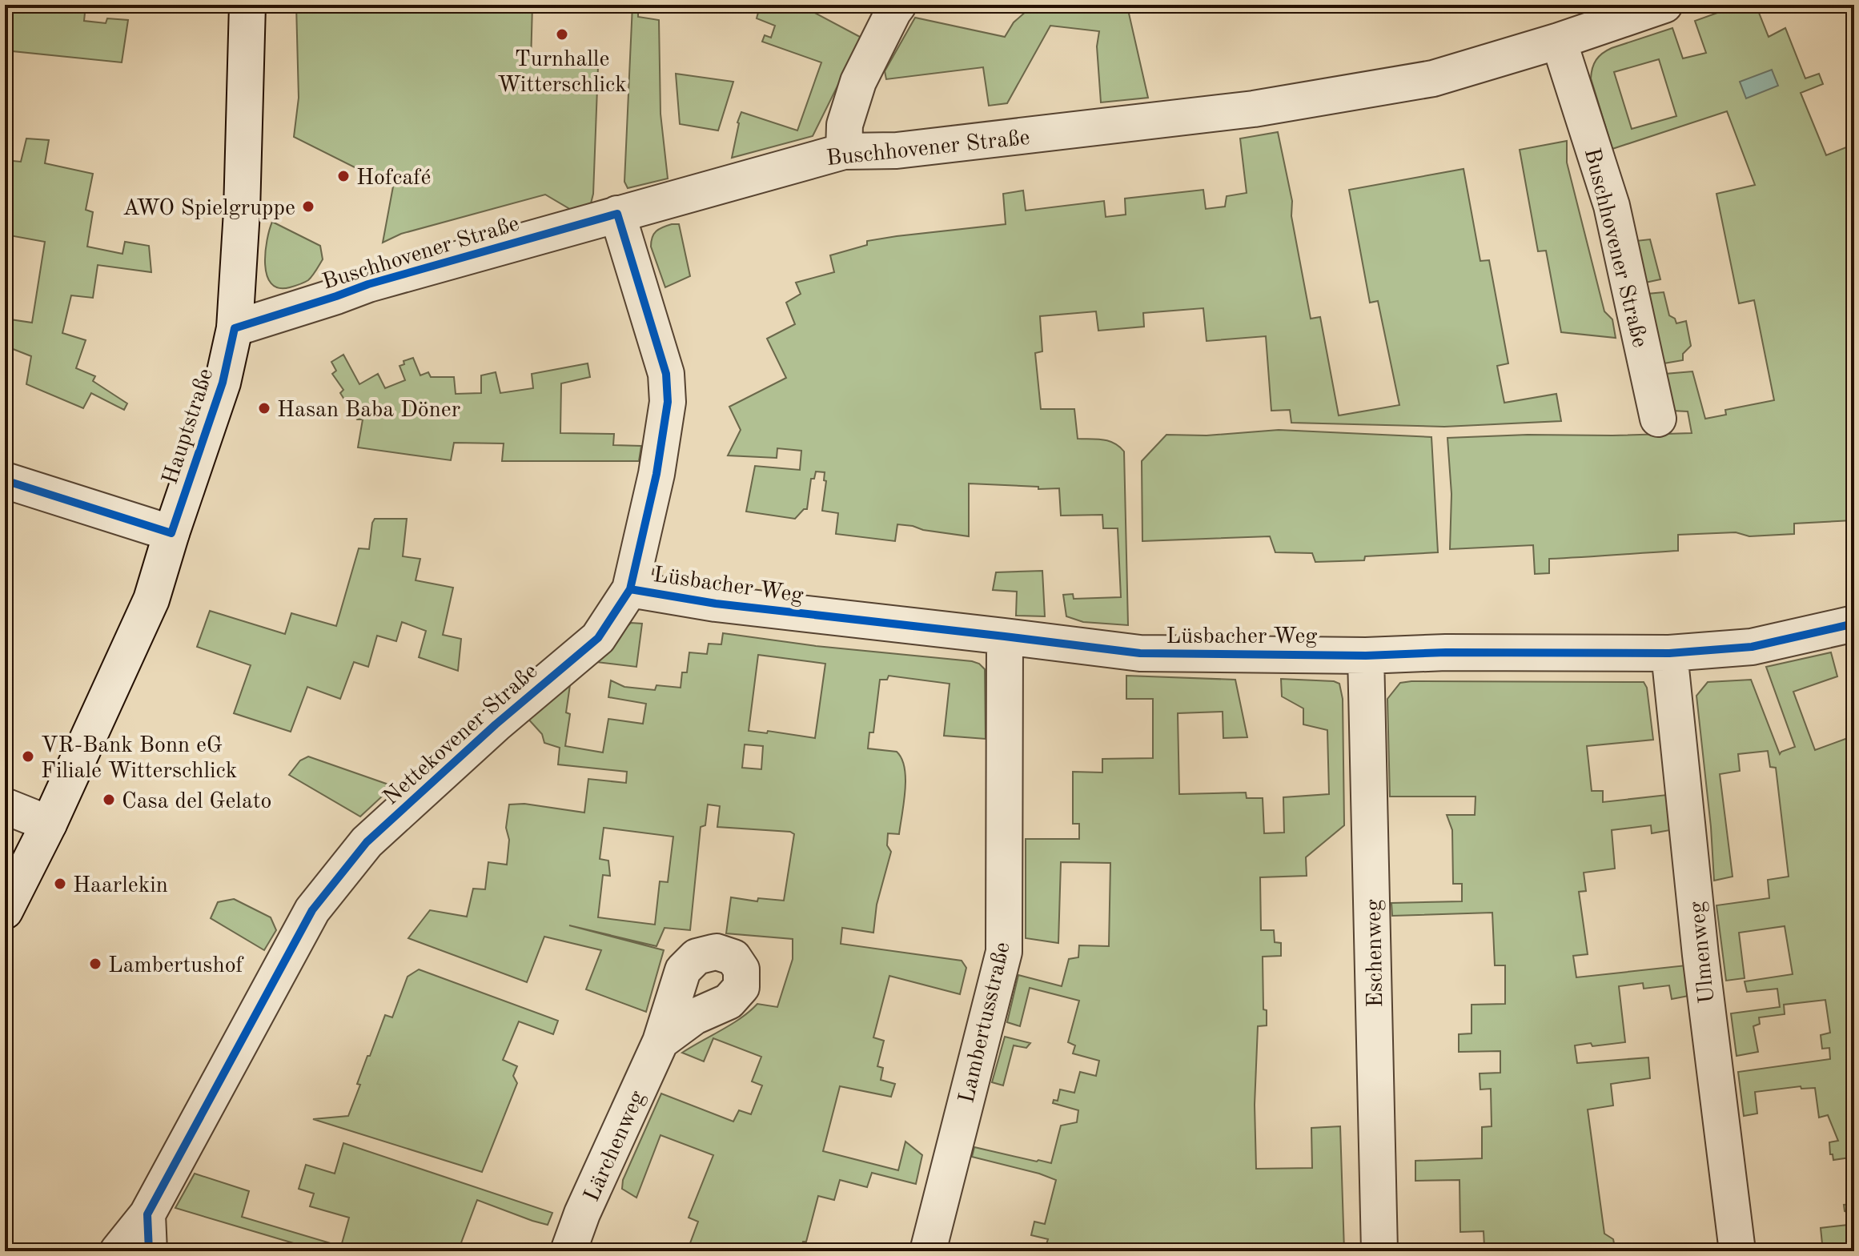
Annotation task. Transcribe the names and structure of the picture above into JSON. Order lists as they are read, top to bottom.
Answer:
{
  "streets": {
    "street": [
      "Buschhovener Straße",
      "Hauptstraße",
      "Lüsbacher Weg",
      "Nettekovener Straße",
      "Ulmenweg",
      "Eschenweg",
      "Lambertusstraße",
      "Lärchenweg"
    ]
  },
  "crossings": [
    ["Buschhovener Straße", "Hauptstraße"],
    ["Buschhovener Straße", "Nettekovener Straße"],
    ["Lüsbacher Weg", "Nettekovener Straße"],
    ["Lüsbacher Weg", "Ulmenweg"],
    ["Lüsbacher Weg", "Eschenweg"],
    ["Lüsbacher Weg", "Lambertusstraße"]
  ],
  "places": [
    "Turnhalle Witterschlick",
    "Hofcafé",
    "AWO Spielgruppe",
    "Hasan Baba Döner",
    "VR-Bank Bonn eG Filiale Witterschlick",
    "Casa del Gelato",
    "Haarlekin",
    "Lambertushof"
  ]
}
